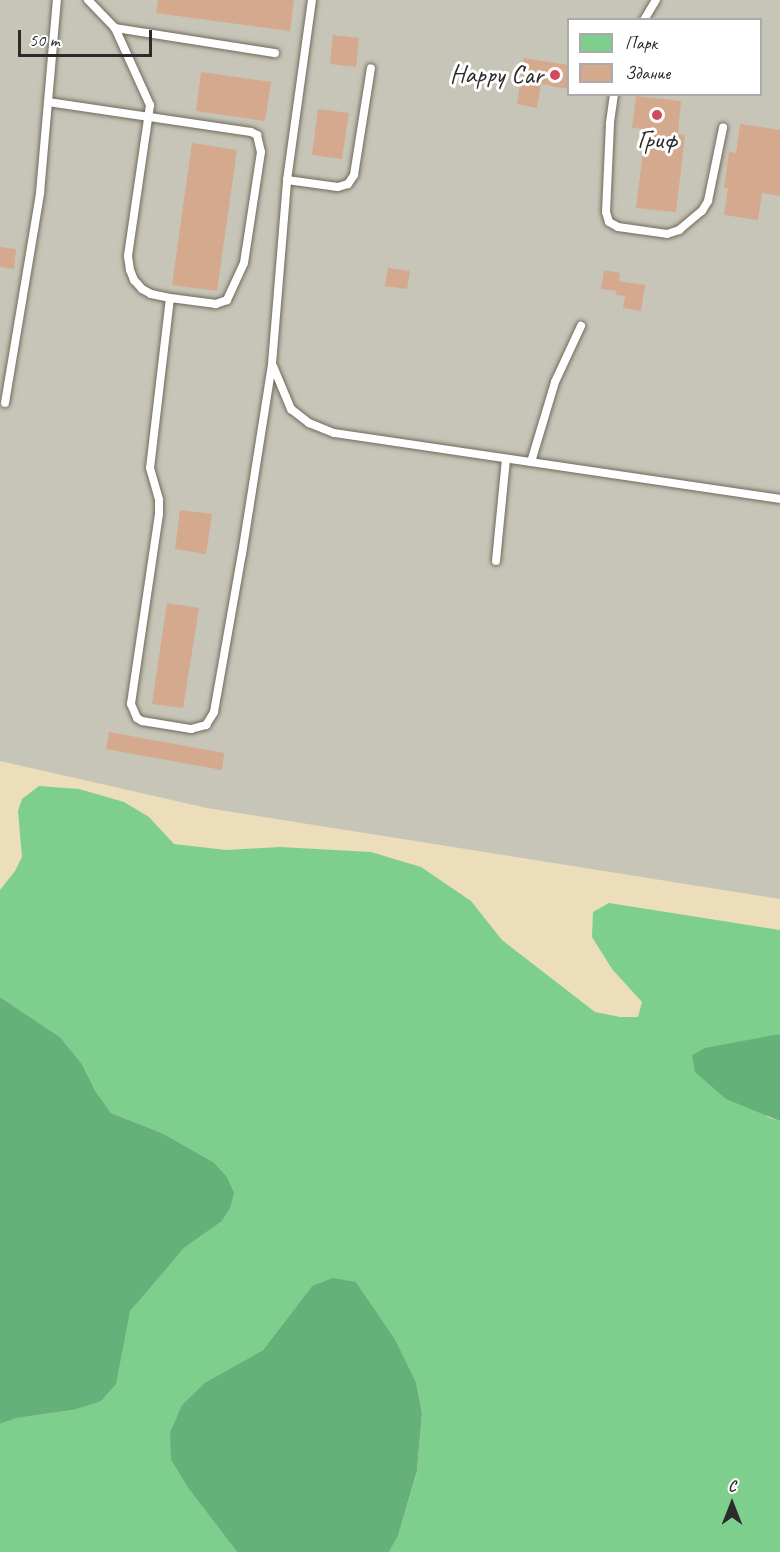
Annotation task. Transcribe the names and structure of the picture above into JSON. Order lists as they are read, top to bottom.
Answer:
{
  "places": ["Happy Car", "Гриф"],
  "legend": ["Парк", "Здание"],
  "scale_bar": "50 m",
  "north": "top"
}
